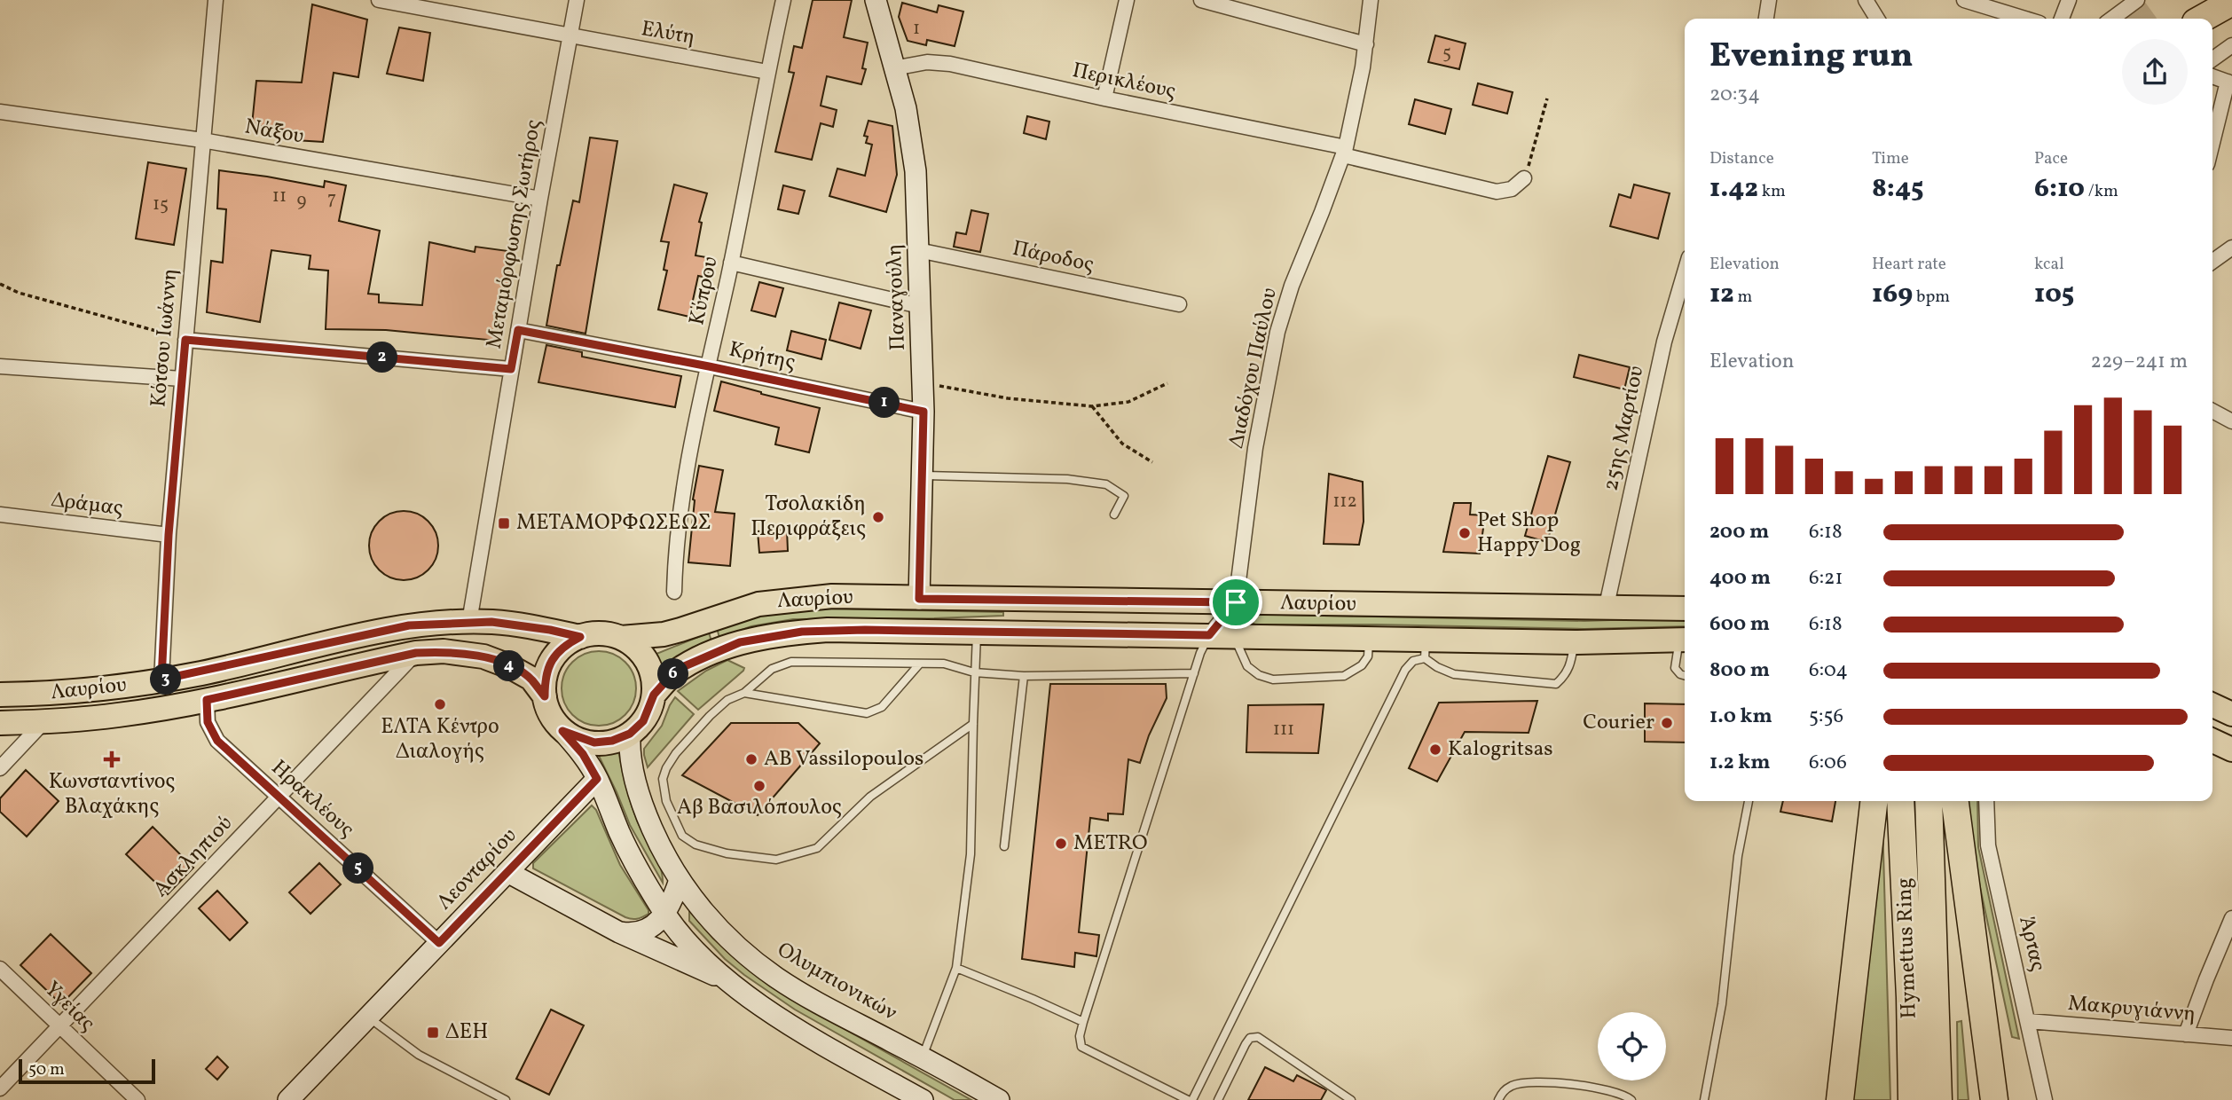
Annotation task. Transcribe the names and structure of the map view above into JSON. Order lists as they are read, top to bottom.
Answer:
{
  "streets": {
    "highway": ["Hymettus Ring"],
    "main road": ["Λαυρίου"],
    "street": [
      "Ελύτη",
      "Περικλέους",
      "Νάξου",
      "Μεταμόρφωσης Σωτήρος",
      "Πάροδος",
      "Κύπρου",
      "Παναγούλη",
      "Κότσου Ιωάννη",
      "Κρήτης",
      "Διαδόχου Παύλου",
      "25ης Μαρτίου",
      "Δράμας",
      "Ηρακλέους",
      "Ασκληπιού",
      "Λεονταρίου",
      "Άρτας",
      "Ολυμπιονικών",
      "Υγείας",
      "Μακρυγιάννη"
    ]
  },
  "crossings": [
    ["Ελύτη", "Μεταμόρφωσης Σωτήρος"],
    ["Ελύτη", "Κύπρου"],
    ["Περικλέους", "Παναγούλη"],
    ["Περικλέους", "Διαδόχου Παύλου"],
    ["Νάξου", "Μεταμόρφωσης Σωτήρος"],
    ["Νάξου", "Κότσου Ιωάννη"],
    ["Μεταμόρφωσης Σωτήρος", "Κρήτης"],
    ["Μεταμόρφωσης Σωτήρος", "Λαυρίου"],
    ["Πάροδος", "Παναγούλη"],
    ["Κύπρου", "Κρήτης"],
    ["Παναγούλη", "Κρήτης"],
    ["Παναγούλη", "Λαυρίου"],
    ["Κότσου Ιωάννη", "Δράμας"],
    ["Κότσου Ιωάννη", "Λαυρίου"],
    ["Διαδόχου Παύλου", "Λαυρίου"],
    ["25ης Μαρτίου", "Λαυρίου"],
    ["Λαυρίου", "Ηρακλέους"],
    ["Λαυρίου", "Ασκληπιού"],
    ["Λαυρίου", "Ολυμπιονικών"],
    ["Ηρακλέους", "Ασκληπιού"],
    ["Ηρακλέους", "Λεονταρίου"],
    ["Ασκληπιού", "Υγείας"],
    ["Άρτας", "Μακρυγιάννη"]
  ],
  "places": {
    "other": [
      "Τσολακίδη Περιφράξεις",
      "Pet Shop Happy Dog",
      "ΕΛΤΑ Κέντρο Διαλογής",
      "Courier",
      "Kalogritsas",
      "AB Vassilopoulos",
      "Αβ Βασιλόπουλος",
      "METRO"
    ],
    "transit": ["ΜΕΤΑΜΟΡΦΩΣΕΩΣ", "ΔΕΗ"],
    "health": ["Κωνσταντίνος Βλαχάκης"]
  },
  "house_numbers": [
    "1",
    "5",
    "11",
    "7",
    "9",
    "15",
    "112",
    "111"
  ],
  "scale_bar": "50 m",
  "page": {
    "heading": ["Evening run", "20:34"],
    "stats": [
      ["Distance", "1.42 km"],
      ["Time", "8:45"],
      ["Pace", "6:10 /km"],
      ["Elevation", "12 m"],
      ["Heart rate", "169 bpm"],
      ["kcal", "105"]
    ],
    "chart": ["Elevation", "229–241 m"],
    "pins": [
      "2",
      "1",
      "4",
      "6",
      "3",
      "5"
    ],
    "list": [
      {
        "name": "200 m",
        "note": "6:18"
      },
      {
        "name": "400 m",
        "note": "6:21"
      },
      {
        "name": "600 m",
        "note": "6:18"
      },
      {
        "name": "800 m",
        "note": "6:04"
      },
      {
        "name": "1.0 km",
        "note": "5:56"
      },
      {
        "name": "1.2 km",
        "note": "6:06"
      }
    ],
    "scale": "50 m"
  }
}
